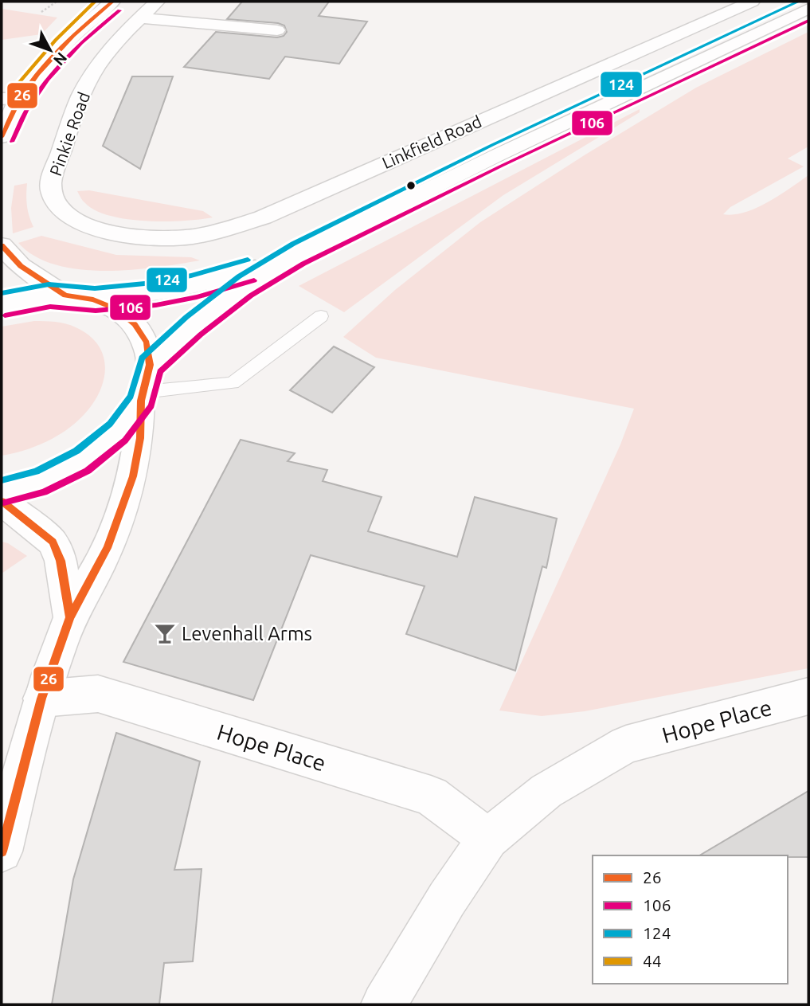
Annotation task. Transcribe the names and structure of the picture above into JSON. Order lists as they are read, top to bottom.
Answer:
{
  "streets": {
    "main road": ["Pinkie Road", "Linkfield Road", "Hope Place"]
  },
  "crossings": [
    ["Pinkie Road", "Linkfield Road"]
  ],
  "places": {
    "bar": ["Levenhall Arms"]
  },
  "lines": [
    "transit line 26",
    "transit line 124",
    "transit line 44",
    "transit line 106"
  ],
  "legend": [
    "26",
    "106",
    "124",
    "44"
  ],
  "north": "bottom right"
}
